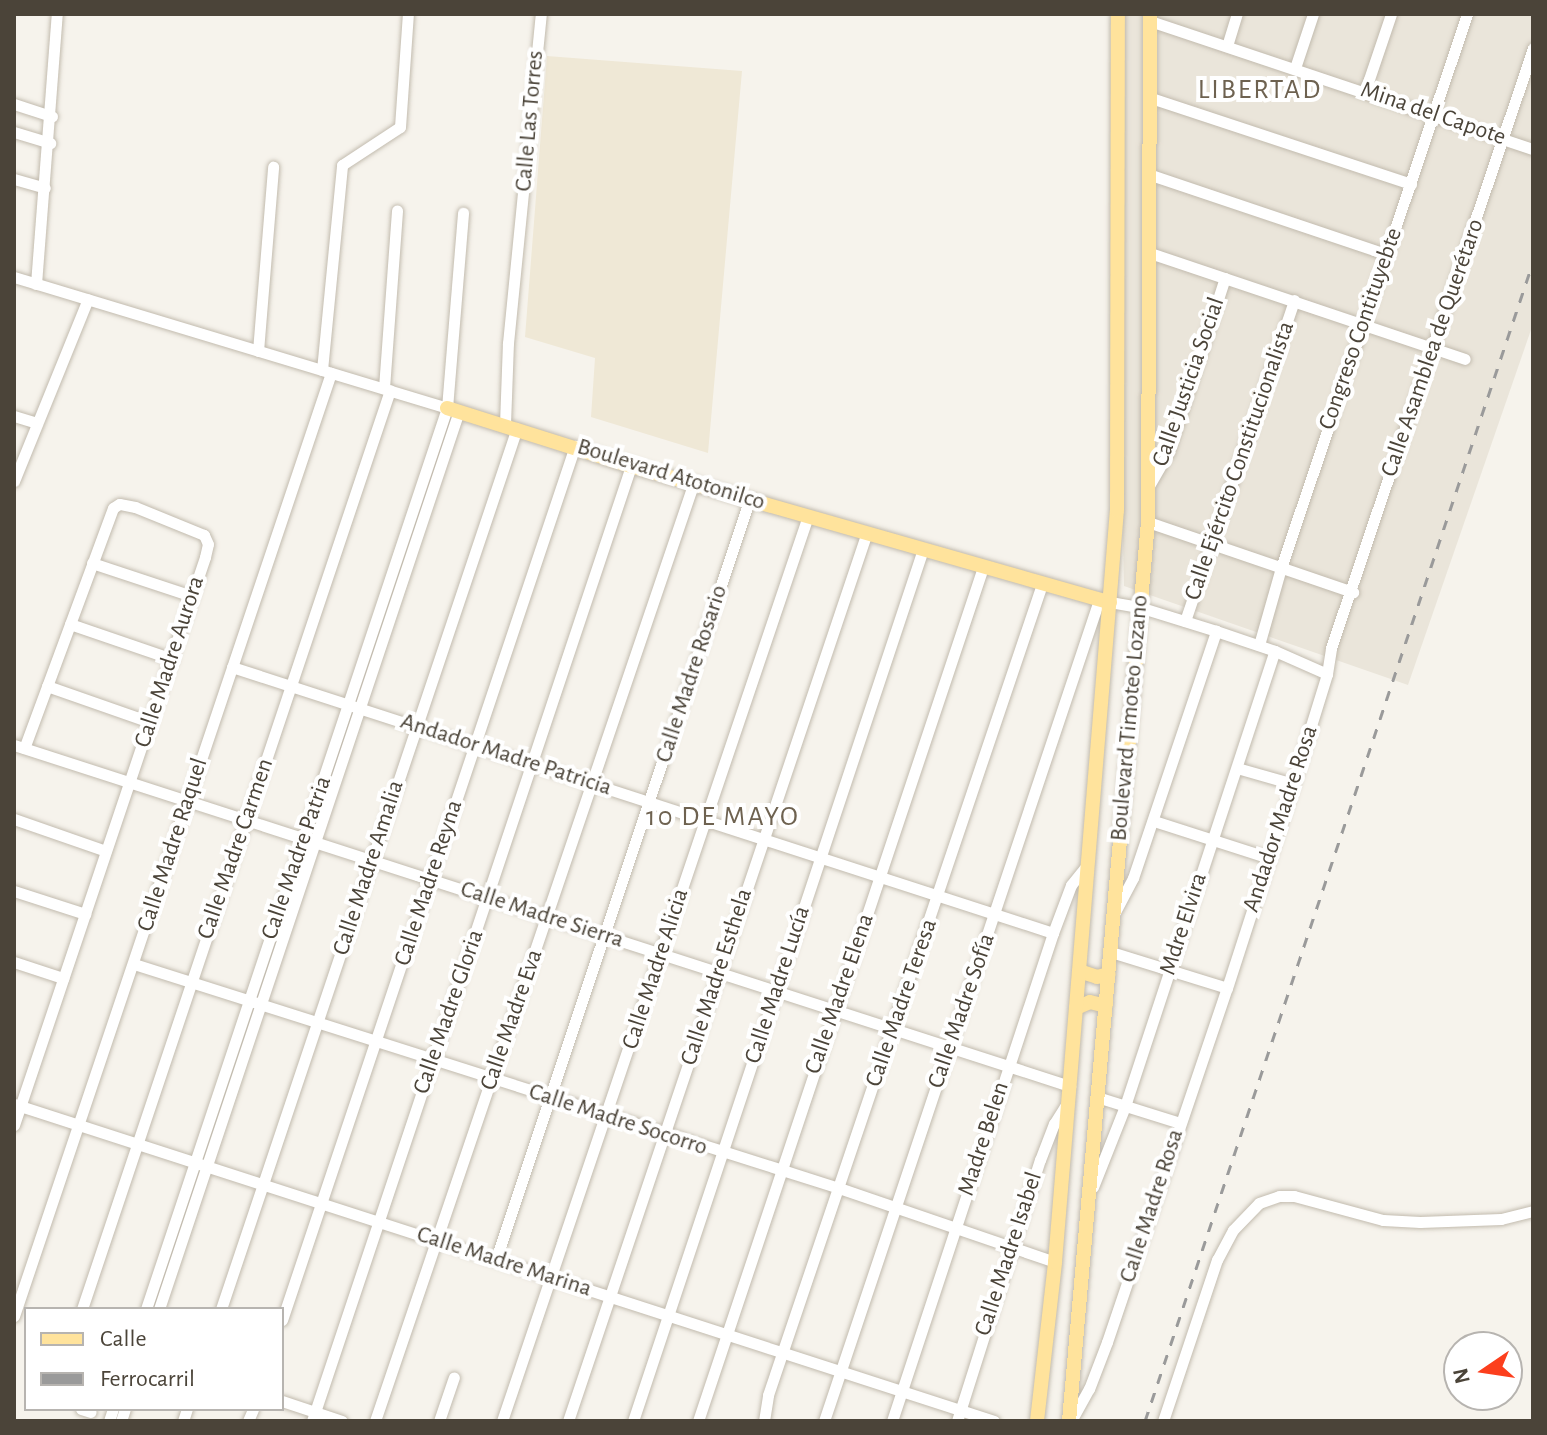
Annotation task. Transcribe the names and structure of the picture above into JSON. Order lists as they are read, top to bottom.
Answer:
{
  "streets": {
    "main road": ["Boulevard Atotonilco", "Boulevard Timoteo Lozano"],
    "street": [
      "Mina del Capote",
      "Calle Las Torres",
      "Congreso Contituyebte",
      "Calle Asamblea de Querétaro",
      "Calle Justicia Social",
      "Calle Ejército Constitucionalista",
      "Calle Madre Aurora",
      "Calle Madre Rosario",
      "Andador Madre Patricia",
      "Andador Madre Rosa",
      "Calle Madre Raquel",
      "Calle Madre Carmen",
      "Calle Madre Patria",
      "Calle Madre Amalia",
      "Calle Madre Reyna",
      "Calle Madre Sierra",
      "Mdre Elvira",
      "Calle Madre Alicia",
      "Calle Madre Esthela",
      "Calle Madre Lucía",
      "Calle Madre Elena",
      "Calle Madre Teresa",
      "Calle Madre Sofía",
      "Calle Madre Gloria",
      "Calle Madre Eva",
      "Calle Madre Socorro",
      "Madre Belen",
      "Calle Madre Rosa",
      "Calle Madre Isabel",
      "Calle Madre Marina"
    ]
  },
  "crossings": [
    ["Mina del Capote", "Congreso Contituyebte"],
    ["Mina del Capote", "Calle Asamblea de Querétaro"],
    ["Mina del Capote", "Boulevard Timoteo Lozano"],
    ["Calle Las Torres", "Calle Madre Amalia"],
    ["Congreso Contituyebte", "Boulevard Atotonilco"],
    ["Calle Asamblea de Querétaro", "Andador Madre Rosa"],
    ["Calle Justicia Social", "Boulevard Timoteo Lozano"],
    ["Calle Ejército Constitucionalista", "Boulevard Atotonilco"],
    ["Boulevard Atotonilco", "Calle Madre Rosario"],
    ["Boulevard Atotonilco", "Boulevard Timoteo Lozano"],
    ["Boulevard Atotonilco", "Andador Madre Rosa"],
    ["Boulevard Atotonilco", "Calle Madre Raquel"],
    ["Boulevard Atotonilco", "Calle Madre Carmen"],
    ["Boulevard Atotonilco", "Calle Madre Patria"],
    ["Boulevard Atotonilco", "Calle Madre Amalia"],
    ["Boulevard Atotonilco", "Calle Madre Reyna"],
    ["Boulevard Atotonilco", "Mdre Elvira"],
    ["Boulevard Atotonilco", "Calle Madre Alicia"],
    ["Boulevard Atotonilco", "Calle Madre Esthela"],
    ["Boulevard Atotonilco", "Calle Madre Lucía"],
    ["Boulevard Atotonilco", "Calle Madre Elena"],
    ["Boulevard Atotonilco", "Calle Madre Teresa"],
    ["Boulevard Atotonilco", "Calle Madre Sofía"],
    ["Boulevard Atotonilco", "Calle Madre Gloria"],
    ["Boulevard Atotonilco", "Calle Madre Eva"],
    ["Calle Madre Aurora", "Calle Madre Sierra"],
    ["Calle Madre Aurora", "Calle Madre Marina"],
    ["Calle Madre Rosario", "Andador Madre Patricia"],
    ["Calle Madre Rosario", "Calle Madre Sierra"],
    ["Calle Madre Rosario", "Calle Madre Socorro"],
    ["Calle Madre Rosario", "Calle Madre Marina"],
    ["Boulevard Timoteo Lozano", "Calle Madre Sierra"],
    ["Boulevard Timoteo Lozano", "Mdre Elvira"],
    ["Boulevard Timoteo Lozano", "Calle Madre Sofía"],
    ["Boulevard Timoteo Lozano", "Calle Madre Socorro"],
    ["Boulevard Timoteo Lozano", "Madre Belen"],
    ["Boulevard Timoteo Lozano", "Calle Madre Rosa"],
    ["Boulevard Timoteo Lozano", "Calle Madre Isabel"],
    ["Andador Madre Patricia", "Calle Madre Raquel"],
    ["Andador Madre Patricia", "Calle Madre Carmen"],
    ["Andador Madre Patricia", "Calle Madre Patria"],
    ["Andador Madre Patricia", "Calle Madre Amalia"],
    ["Andador Madre Patricia", "Calle Madre Reyna"],
    ["Andador Madre Patricia", "Calle Madre Alicia"],
    ["Andador Madre Patricia", "Calle Madre Esthela"],
    ["Andador Madre Patricia", "Calle Madre Lucía"],
    ["Andador Madre Patricia", "Calle Madre Elena"],
    ["Andador Madre Patricia", "Calle Madre Teresa"],
    ["Andador Madre Patricia", "Calle Madre Sofía"],
    ["Andador Madre Patricia", "Calle Madre Gloria"],
    ["Andador Madre Patricia", "Calle Madre Eva"],
    ["Andador Madre Patricia", "Madre Belen"],
    ["Andador Madre Rosa", "Calle Madre Rosa"],
    ["Calle Madre Raquel", "Calle Madre Sierra"],
    ["Calle Madre Raquel", "Calle Madre Socorro"],
    ["Calle Madre Raquel", "Calle Madre Marina"],
    ["Calle Madre Carmen", "Calle Madre Sierra"],
    ["Calle Madre Carmen", "Calle Madre Socorro"],
    ["Calle Madre Carmen", "Calle Madre Marina"],
    ["Calle Madre Patria", "Calle Madre Sierra"],
    ["Calle Madre Patria", "Calle Madre Socorro"],
    ["Calle Madre Patria", "Calle Madre Marina"],
    ["Calle Madre Amalia", "Calle Madre Sierra"],
    ["Calle Madre Amalia", "Calle Madre Socorro"],
    ["Calle Madre Amalia", "Calle Madre Marina"],
    ["Calle Madre Reyna", "Calle Madre Sierra"],
    ["Calle Madre Reyna", "Calle Madre Socorro"],
    ["Calle Madre Reyna", "Calle Madre Marina"],
    ["Calle Madre Sierra", "Calle Madre Alicia"],
    ["Calle Madre Sierra", "Calle Madre Esthela"],
    ["Calle Madre Sierra", "Calle Madre Lucía"],
    ["Calle Madre Sierra", "Calle Madre Elena"],
    ["Calle Madre Sierra", "Calle Madre Teresa"],
    ["Calle Madre Sierra", "Calle Madre Sofía"],
    ["Calle Madre Sierra", "Calle Madre Gloria"],
    ["Calle Madre Sierra", "Calle Madre Eva"],
    ["Calle Madre Sierra", "Madre Belen"],
    ["Calle Madre Alicia", "Calle Madre Socorro"],
    ["Calle Madre Alicia", "Calle Madre Marina"],
    ["Calle Madre Esthela", "Calle Madre Socorro"],
    ["Calle Madre Esthela", "Calle Madre Marina"],
    ["Calle Madre Lucía", "Calle Madre Socorro"],
    ["Calle Madre Lucía", "Calle Madre Marina"],
    ["Calle Madre Elena", "Calle Madre Socorro"],
    ["Calle Madre Elena", "Calle Madre Marina"],
    ["Calle Madre Teresa", "Calle Madre Socorro"],
    ["Calle Madre Teresa", "Calle Madre Marina"],
    ["Calle Madre Sofía", "Calle Madre Socorro"],
    ["Calle Madre Sofía", "Calle Madre Marina"],
    ["Calle Madre Gloria", "Calle Madre Socorro"],
    ["Calle Madre Gloria", "Calle Madre Marina"],
    ["Calle Madre Eva", "Calle Madre Socorro"],
    ["Calle Madre Eva", "Calle Madre Marina"],
    ["Calle Madre Socorro", "Madre Belen"],
    ["Calle Madre Socorro", "Calle Madre Isabel"],
    ["Madre Belen", "Calle Madre Marina"],
    ["Calle Madre Isabel", "Calle Madre Marina"]
  ],
  "districts": ["LIBERTAD", "10 DE MAYO"],
  "legend": ["Calle", "Ferrocarril"],
  "north": "left"
}
